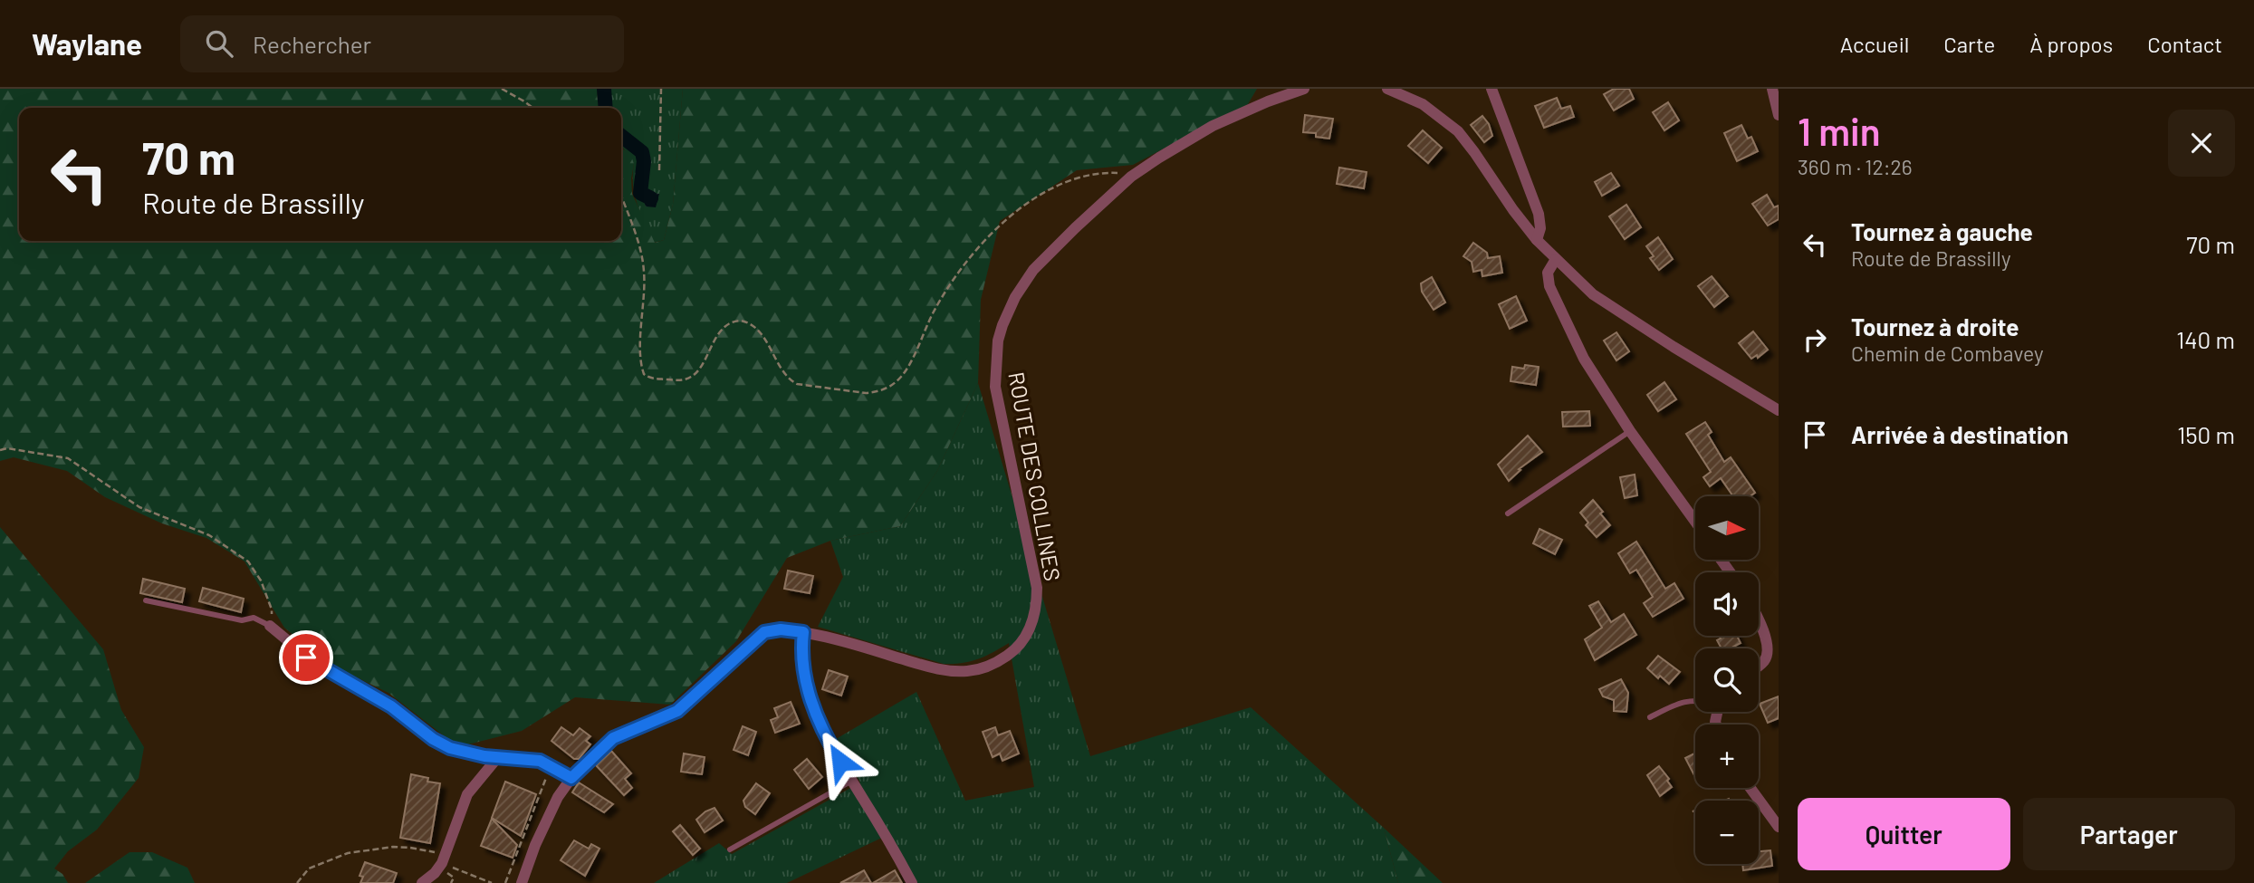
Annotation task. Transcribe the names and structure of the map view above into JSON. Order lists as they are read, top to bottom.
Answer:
{
  "streets": {
    "street": ["ROUTE DES COLLINES"]
  },
  "north": "right",
  "page": {
    "header": "Waylane",
    "search": "Rechercher",
    "nav": [
      "Accueil",
      "Carte",
      "À propos",
      "Contact"
    ],
    "heading": ["1 min", "360 m · 12:26"],
    "turn": ["70 m", "Route de Brassilly"],
    "list": [
      {
        "name": "Tournez à gauche",
        "note": "Route de Brassilly",
        "value": "70 m"
      },
      {
        "name": "Tournez à droite",
        "note": "Chemin de Combavey",
        "value": "140 m"
      },
      {
        "name": "Arrivée à destination",
        "value": "150 m"
      }
    ],
    "map_buttons": ["+", "−"],
    "buttons": ["Quitter", "Partager"]
  }
}
